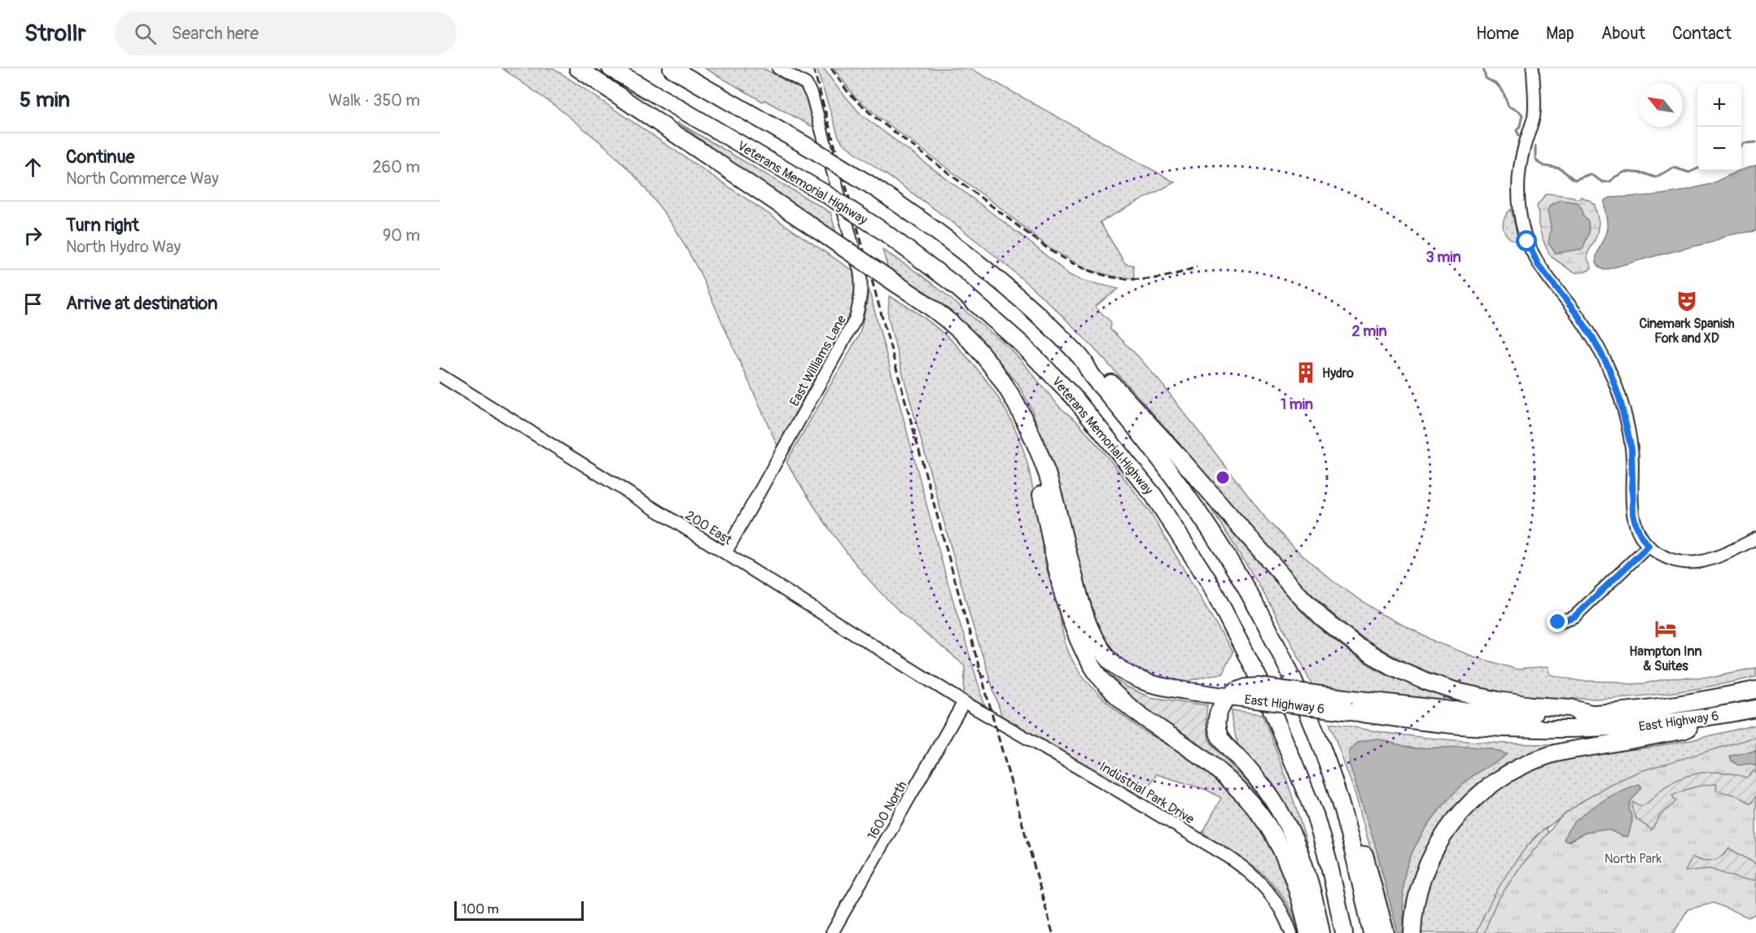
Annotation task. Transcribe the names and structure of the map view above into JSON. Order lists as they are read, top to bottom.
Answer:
{
  "streets": {
    "highway": ["Veterans Memorial Highway", "East Highway 6"],
    "street": [
      "East Williams Lane",
      "200 East",
      "Industrial Park Drive",
      "1600 North"
    ]
  },
  "crossings": [
    ["East Williams Lane", "200 East"],
    ["200 East", "Industrial Park Drive"],
    ["200 East", "1600 North"],
    ["Industrial Park Drive", "1600 North"]
  ],
  "parks": ["North Park"],
  "places": {
    "theatre": ["Cinemark Spanish Fork and XD"],
    "building": ["Hydro"],
    "hotel": ["Hampton Inn & Suites"]
  },
  "scale_bar": "100 m",
  "north": "top left",
  "page": {
    "header": "Strollr",
    "search": "Search here",
    "nav": [
      "Home",
      "Map",
      "About",
      "Contact"
    ],
    "heading": ["5 min", "Walk · 350 m"],
    "map_buttons": ["+", "−"],
    "list": [
      ["Continue", "North Commerce Way", "260 m"],
      ["Turn right", "North Hydro Way", "90 m"],
      "Arrive at destination"
    ],
    "scale": "100 m"
  },
  "rings": ["3 min", "2 min", "1 min"]
}
